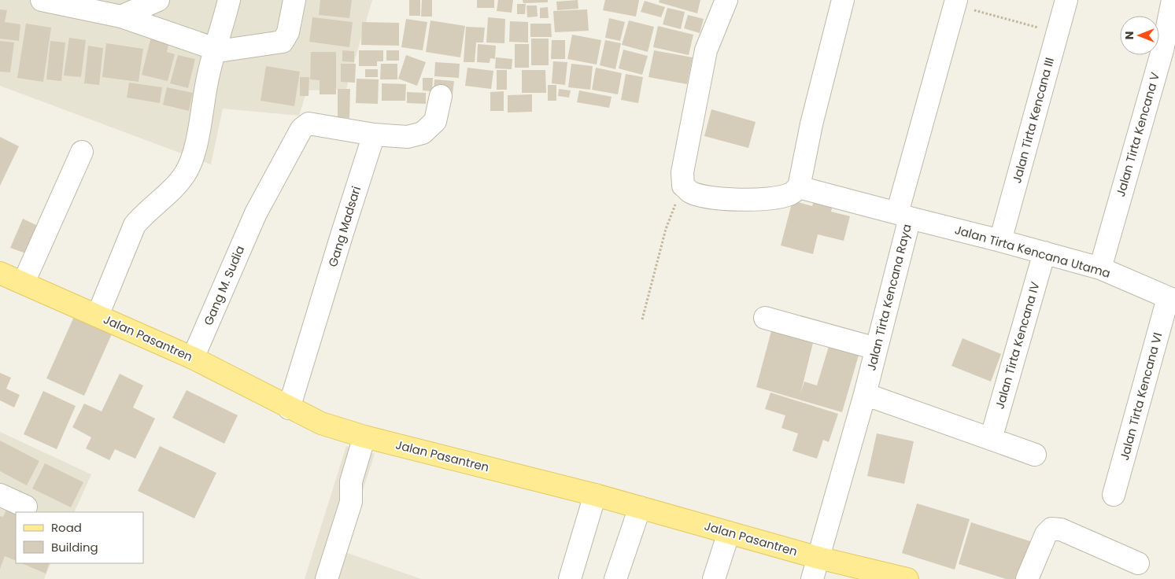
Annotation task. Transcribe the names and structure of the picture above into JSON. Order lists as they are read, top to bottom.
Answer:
{
  "streets": {
    "main road": ["Jalan Pasantren"],
    "street": [
      "Jalan Tirta Kencana III",
      "Jalan Tirta Kencana V",
      "Gang Madsari",
      "Jalan Tirta Kencana Utama",
      "Gang M. Sudia",
      "Jalan Tirta Kencana Raya",
      "Jalan Tirta Kencana IV",
      "Jalan Tirta Kencana VI"
    ]
  },
  "crossings": [
    ["Jalan Tirta Kencana III", "Jalan Tirta Kencana Utama"],
    ["Jalan Tirta Kencana V", "Jalan Tirta Kencana Utama"],
    ["Gang Madsari", "Gang M. Sudia"],
    ["Gang Madsari", "Jalan Pasantren"],
    ["Jalan Tirta Kencana Utama", "Jalan Tirta Kencana Raya"],
    ["Jalan Tirta Kencana Utama", "Jalan Tirta Kencana IV"],
    ["Jalan Tirta Kencana Utama", "Jalan Tirta Kencana VI"],
    ["Gang M. Sudia", "Jalan Pasantren"],
    ["Jalan Tirta Kencana Raya", "Jalan Pasantren"]
  ],
  "legend": ["Road", "Building"],
  "north": "left"
}
